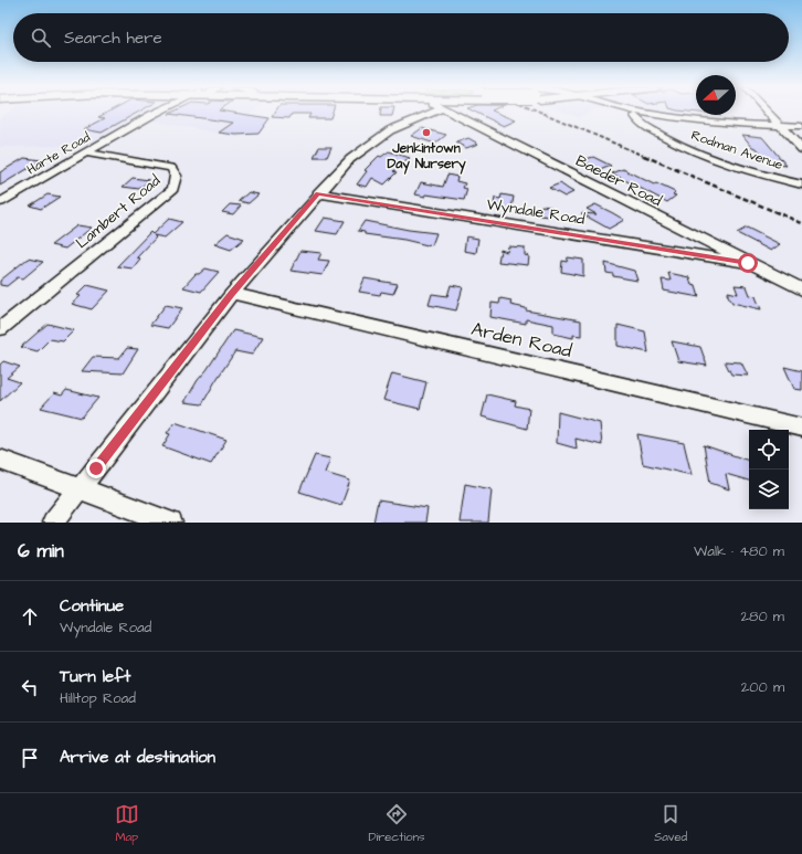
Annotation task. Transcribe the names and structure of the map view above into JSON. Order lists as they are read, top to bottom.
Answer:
{
  "streets": {
    "street": [
      "Rodman Avenue",
      "Harte Road",
      "Baeder Road",
      "Lambert Road",
      "Wyndale Road",
      "Arden Road"
    ]
  },
  "crossings": [
    ["Harte Road", "Lambert Road"],
    ["Baeder Road", "Wyndale Road"]
  ],
  "places": ["Jenkintown Day Nursery"],
  "north": "left",
  "page": {
    "search": "Search here",
    "heading": ["6 min", "Walk · 480 m"],
    "list": [
      ["Continue", "Wyndale Road", "280 m"],
      ["Turn left", "Hilltop Road", "200 m"],
      "Arrive at destination"
    ],
    "nav": ["Map", "Directions", "Saved"]
  }
}
